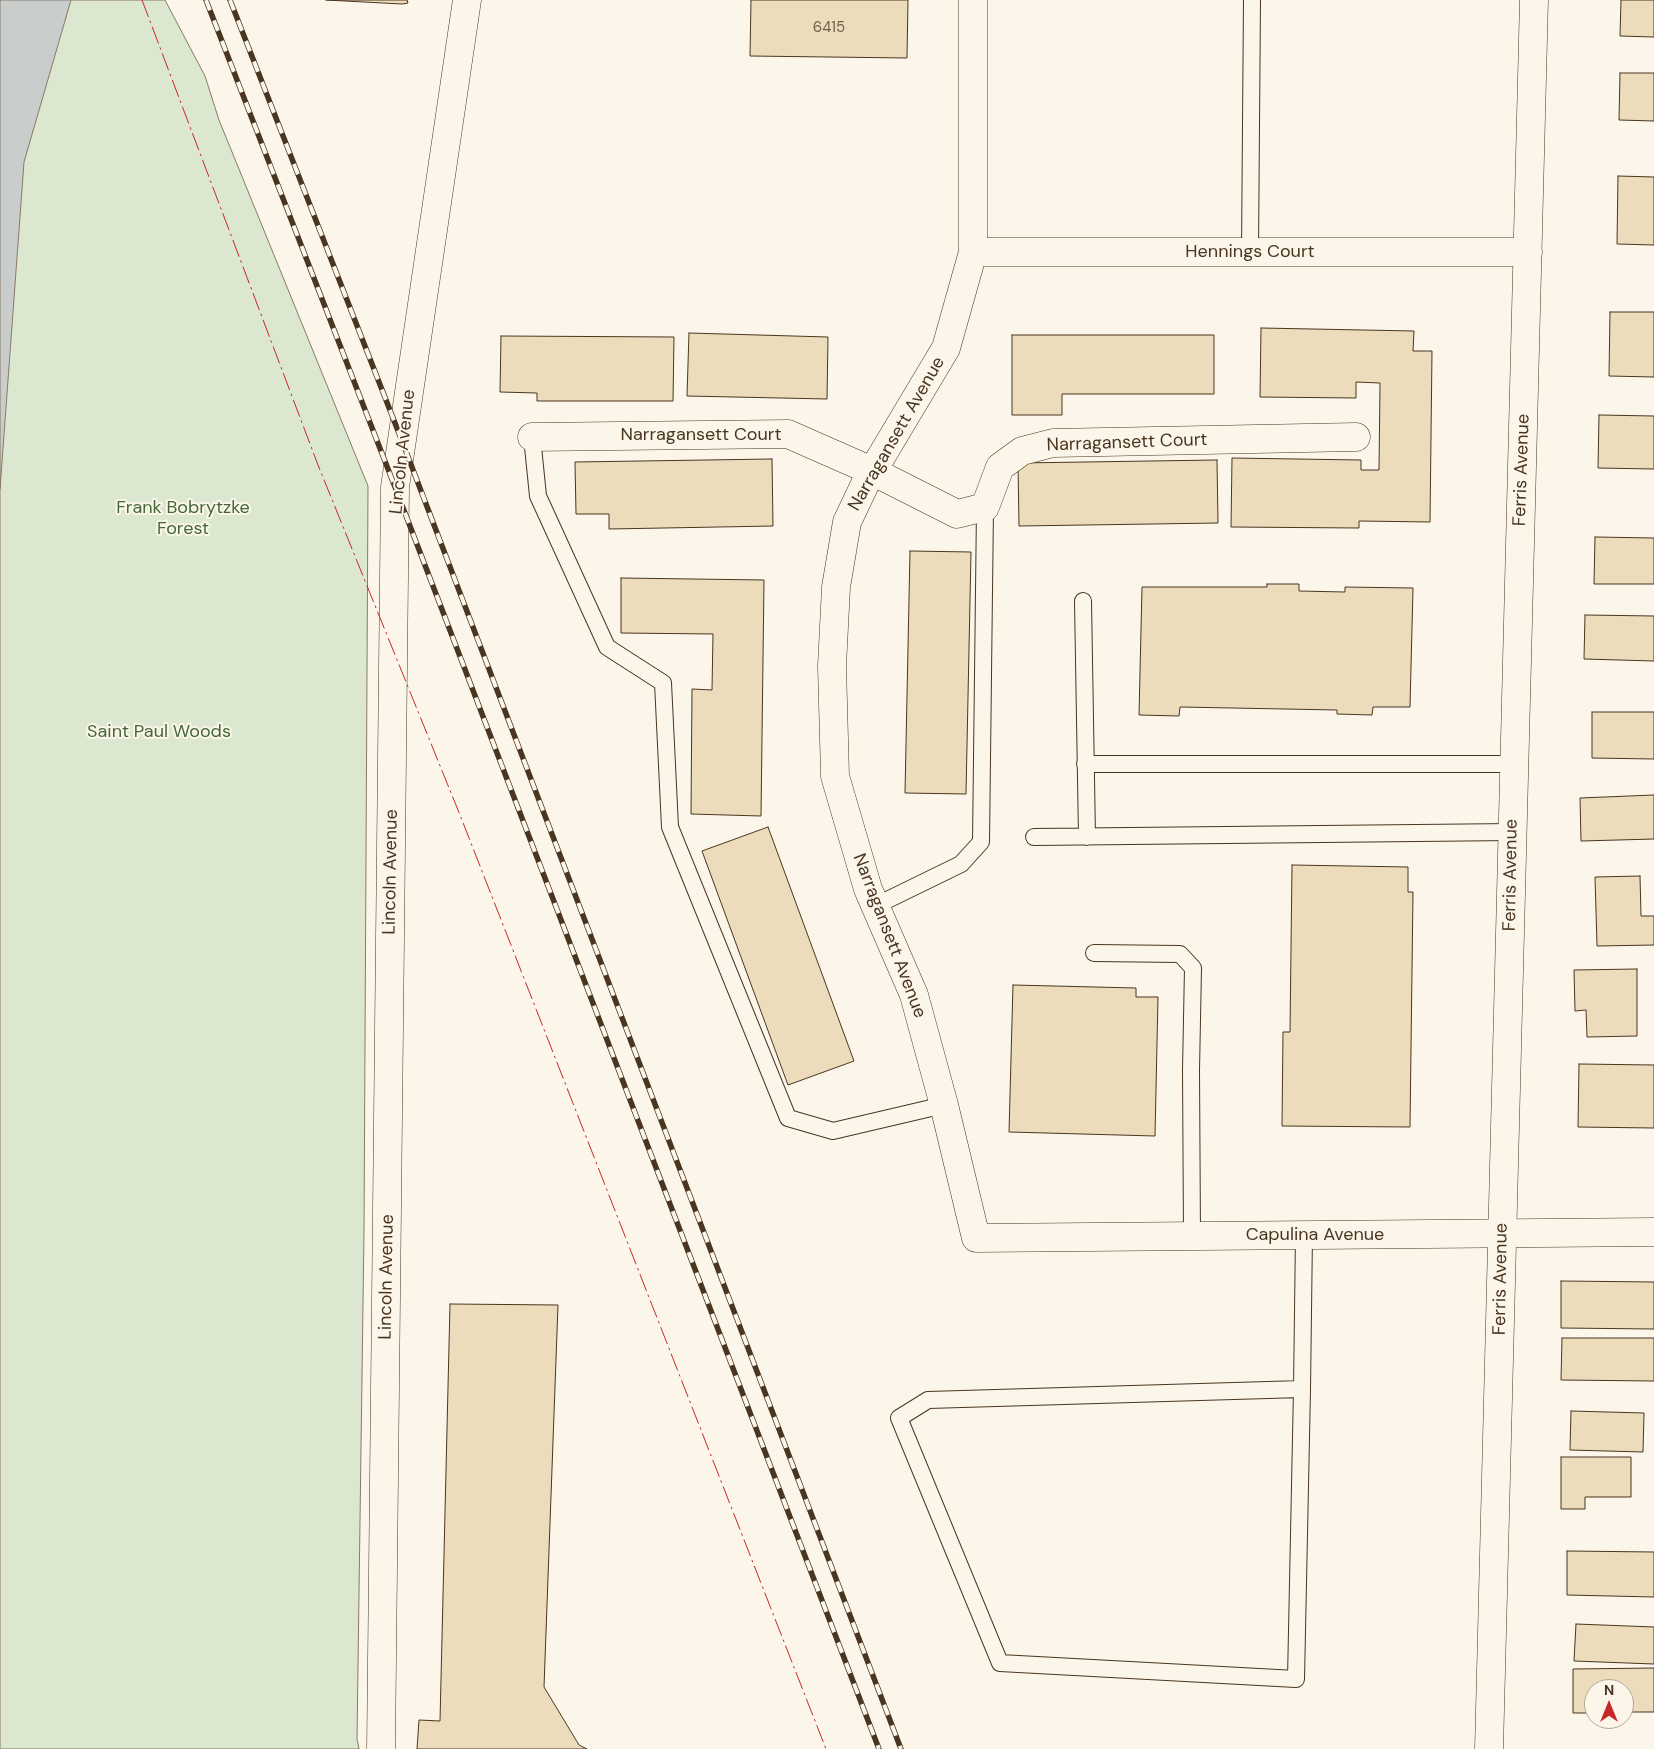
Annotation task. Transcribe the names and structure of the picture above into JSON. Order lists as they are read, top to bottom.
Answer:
{
  "streets": {
    "street": [
      "Hennings Court",
      "Narragansett Avenue",
      "Narragansett Court",
      "Lincoln Avenue",
      "Ferris Avenue",
      "Capulina Avenue"
    ]
  },
  "crossings": [
    ["Hennings Court", "Narragansett Avenue"],
    ["Hennings Court", "Ferris Avenue"],
    ["Narragansett Avenue", "Narragansett Court"],
    ["Narragansett Avenue", "Capulina Avenue"],
    ["Ferris Avenue", "Capulina Avenue"]
  ],
  "parks": ["Frank Bobrytzke Forest", "Saint Paul Woods"],
  "house_numbers": ["6415"],
  "north": "top"
}
